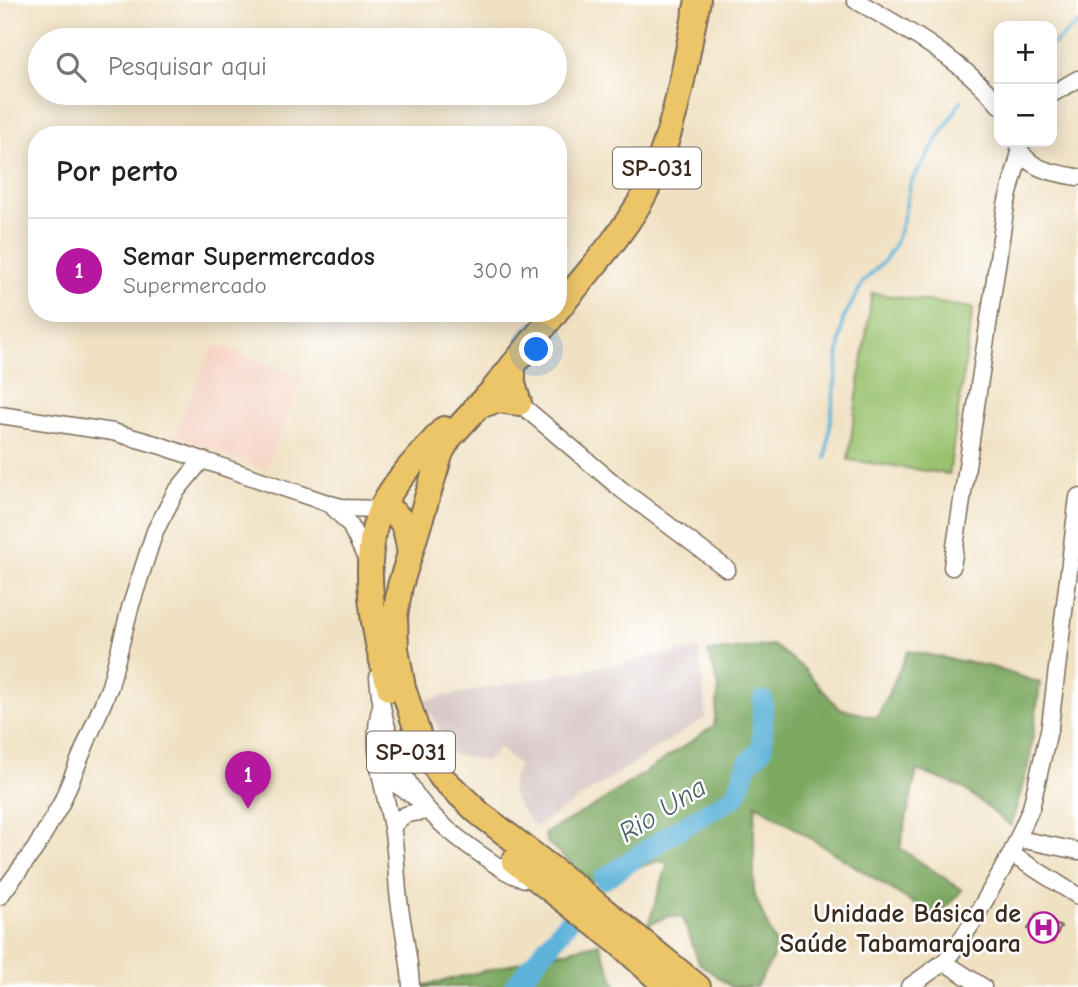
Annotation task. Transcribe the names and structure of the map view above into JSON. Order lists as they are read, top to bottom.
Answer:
{
  "streets": {
    "highway": ["SP-031"]
  },
  "water": ["Rio Una"],
  "places": {
    "hospital": ["Unidade Básica de Saúde Tabamarajoara"]
  },
  "page": {
    "map_buttons": ["+", "−"],
    "search": "Pesquisar aqui",
    "heading": "Por perto",
    "list": [
      {
        "mark": "1",
        "name": "Semar Supermercados",
        "note": "Supermercado",
        "value": "300 m"
      }
    ],
    "pins": "1"
  }
}
